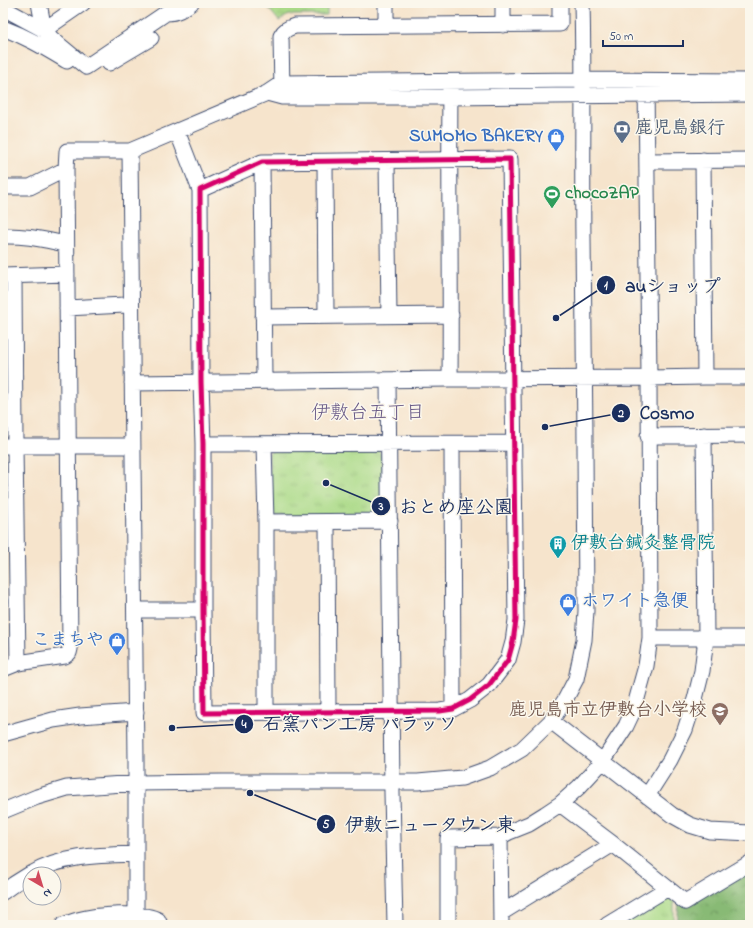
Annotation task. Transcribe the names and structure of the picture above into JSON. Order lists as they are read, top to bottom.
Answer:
{
  "districts": ["伊敷台五丁目"],
  "places": {
    "bank": ["鹿児島銀行"],
    "shop": ["SUMOMO BAKERY", "ホワイト急便", "こまちや"],
    "sports": ["chocoZAP"],
    "other": [
      "auショップ",
      "Cosmo",
      "おとめ座公園",
      "石窯パン工房 パラッソ",
      "伊敷ニュータウン東"
    ],
    "building": ["伊敷台鍼灸整骨院"],
    "school or university": ["鹿児島市立伊敷台小学校"]
  },
  "scale_bar": "50 m",
  "north": "bottom right"
}
